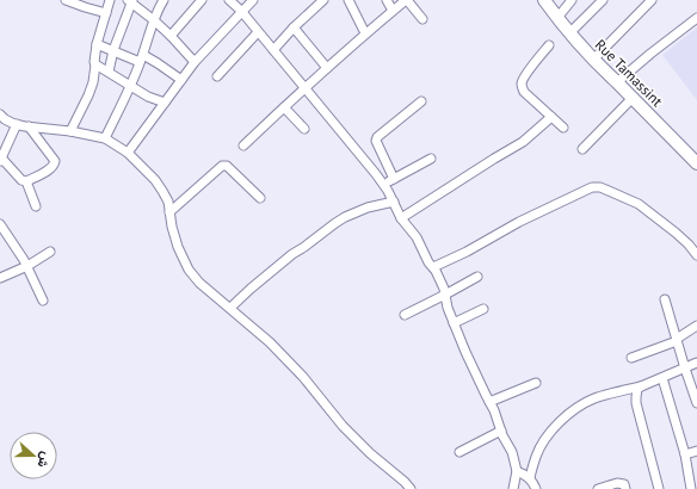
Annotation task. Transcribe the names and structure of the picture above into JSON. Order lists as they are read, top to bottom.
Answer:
{
  "streets": {
    "main road": ["Rue Tamassint"]
  },
  "north": "right"
}
